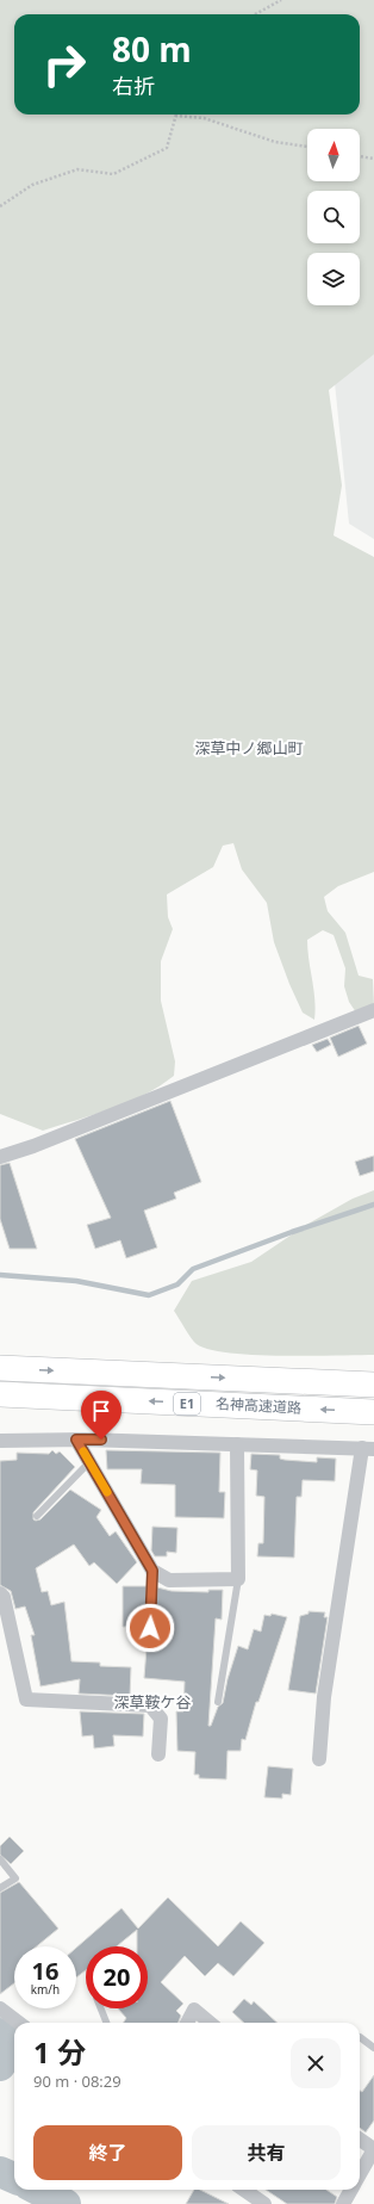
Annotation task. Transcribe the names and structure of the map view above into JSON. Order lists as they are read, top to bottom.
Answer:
{
  "streets": {
    "highway": ["E1", "名神高速道路"]
  },
  "districts": ["深草中ノ郷山町", "深草鞍ケ谷"],
  "north": "top",
  "page": {
    "turn": ["80 m", "右折"],
    "speed": "16 km/h",
    "limit": "20",
    "heading": ["1 分", "90 m · 08:29"],
    "buttons": ["終了", "共有"]
  }
}
